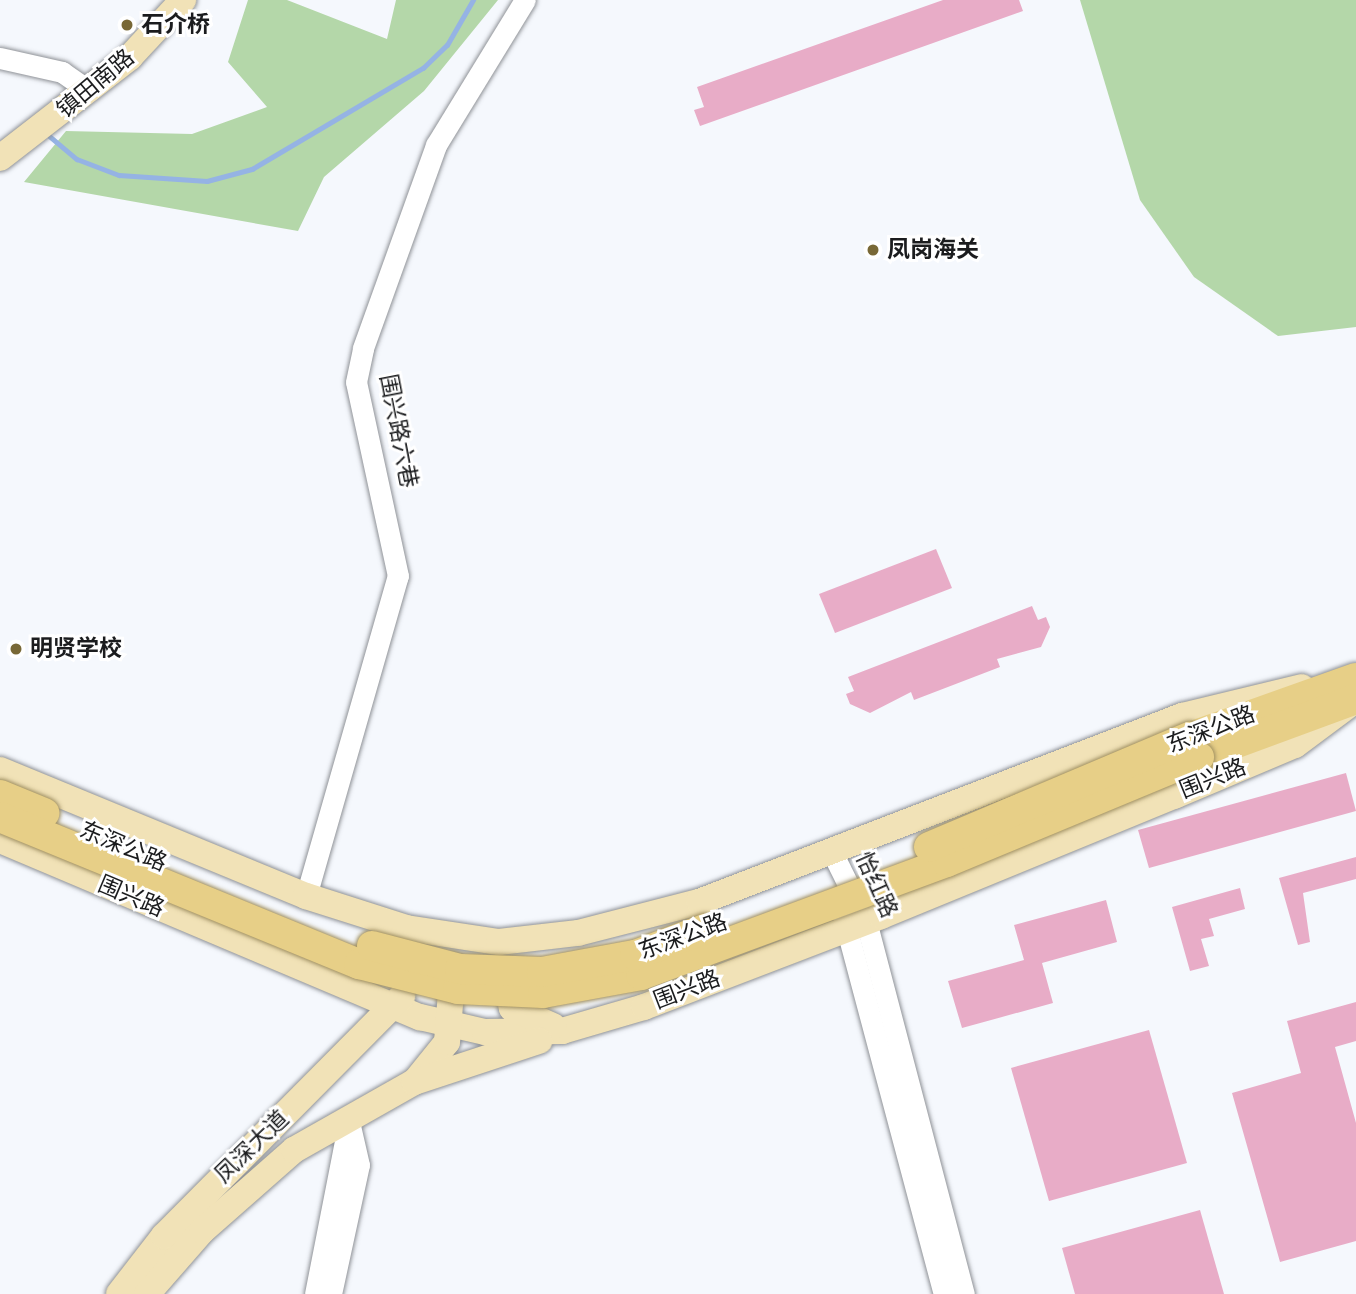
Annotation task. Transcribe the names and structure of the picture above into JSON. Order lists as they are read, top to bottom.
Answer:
{
  "streets": {
    "highway": ["东深公路"],
    "main road": ["镇田南路", "围兴路", "凤深大道"],
    "street": ["围兴路六巷", "怡红路"]
  },
  "crossings": [
    ["东深公路", "围兴路"],
    ["围兴路", "怡红路"],
    ["围兴路", "凤深大道"]
  ],
  "places": ["石介桥", "凤岗海关", "明贤学校"]
}
